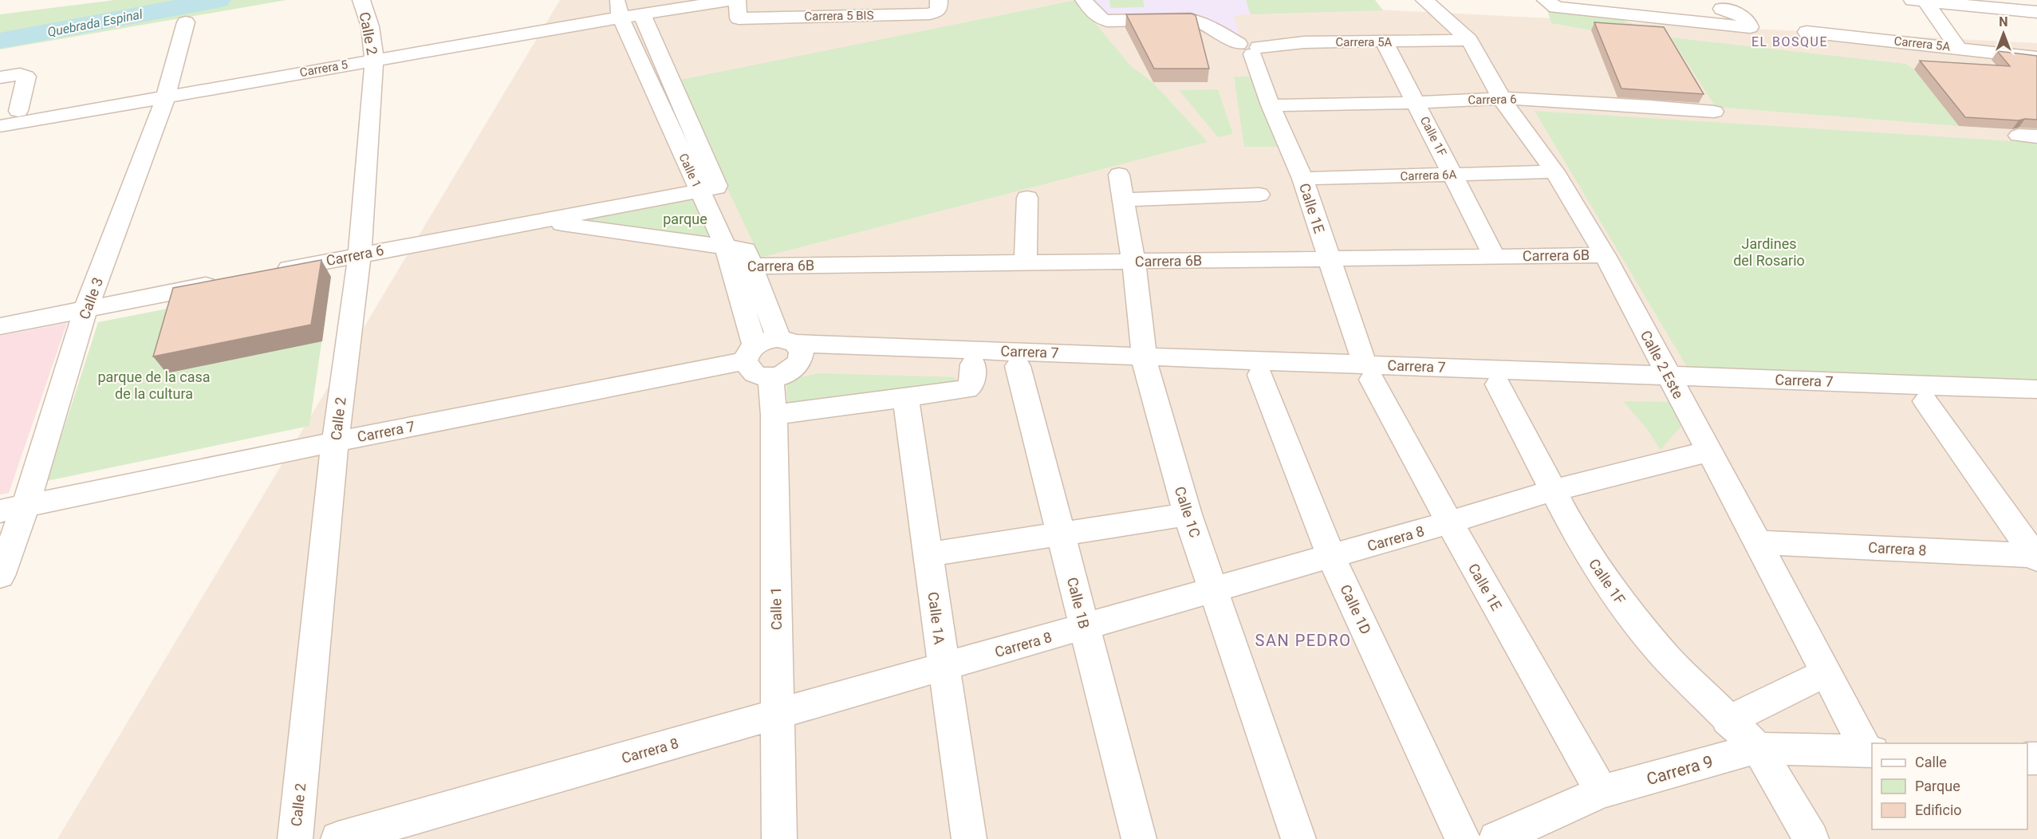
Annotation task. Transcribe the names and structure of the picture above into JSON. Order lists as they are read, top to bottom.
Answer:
{
  "streets": {
    "street": [
      "Carrera 5 BIS",
      "Calle 2",
      "Carrera 5A",
      "Carrera 5",
      "Carrera 6",
      "Calle 1F",
      "Calle 1",
      "Carrera 6A",
      "Calle 1E",
      "Carrera 6B",
      "Calle 3",
      "Carrera 7",
      "Calle 2 Este",
      "Calle 1C",
      "Carrera 8",
      "Calle 1B",
      "Calle 1D",
      "Calle 1A",
      "Carrera 9"
    ]
  },
  "crossings": [
    ["Calle 2", "Carrera 5"],
    ["Calle 2", "Carrera 6"],
    ["Calle 2", "Carrera 7"],
    ["Carrera 5A", "Calle 1F"],
    ["Carrera 5A", "Calle 1E"],
    ["Carrera 5A", "Calle 2 Este"],
    ["Carrera 5", "Calle 1"],
    ["Carrera 5", "Calle 3"],
    ["Carrera 6", "Calle 1F"],
    ["Carrera 6", "Calle 1"],
    ["Carrera 6", "Calle 1E"],
    ["Carrera 6", "Carrera 6B"],
    ["Carrera 6", "Calle 2 Este"],
    ["Calle 1F", "Carrera 6A"],
    ["Calle 1F", "Carrera 6B"],
    ["Calle 1F", "Carrera 7"],
    ["Calle 1F", "Carrera 8"],
    ["Calle 1F", "Carrera 9"],
    ["Calle 1", "Carrera 6B"],
    ["Calle 1", "Carrera 7"],
    ["Calle 1", "Carrera 8"],
    ["Carrera 6A", "Calle 1E"],
    ["Carrera 6A", "Calle 2 Este"],
    ["Calle 1E", "Carrera 6B"],
    ["Calle 1E", "Carrera 7"],
    ["Calle 1E", "Carrera 8"],
    ["Calle 1E", "Carrera 9"],
    ["Carrera 6B", "Calle 2 Este"],
    ["Carrera 6B", "Calle 1C"],
    ["Calle 3", "Carrera 7"],
    ["Carrera 7", "Calle 2 Este"],
    ["Carrera 7", "Calle 1C"],
    ["Carrera 7", "Calle 1B"],
    ["Carrera 7", "Calle 1D"],
    ["Calle 2 Este", "Carrera 8"],
    ["Calle 2 Este", "Carrera 9"],
    ["Calle 1C", "Carrera 8"],
    ["Carrera 8", "Calle 1B"],
    ["Carrera 8", "Calle 1D"],
    ["Carrera 8", "Calle 1A"]
  ],
  "districts": ["EL BOSQUE", "SAN PEDRO"],
  "water": ["Quebrada Espinal"],
  "parks": ["parque", "Jardines del Rosario", "parque de la casa de la cultura"],
  "legend": ["Calle", "Parque", "Edificio"],
  "north": "top"
}
